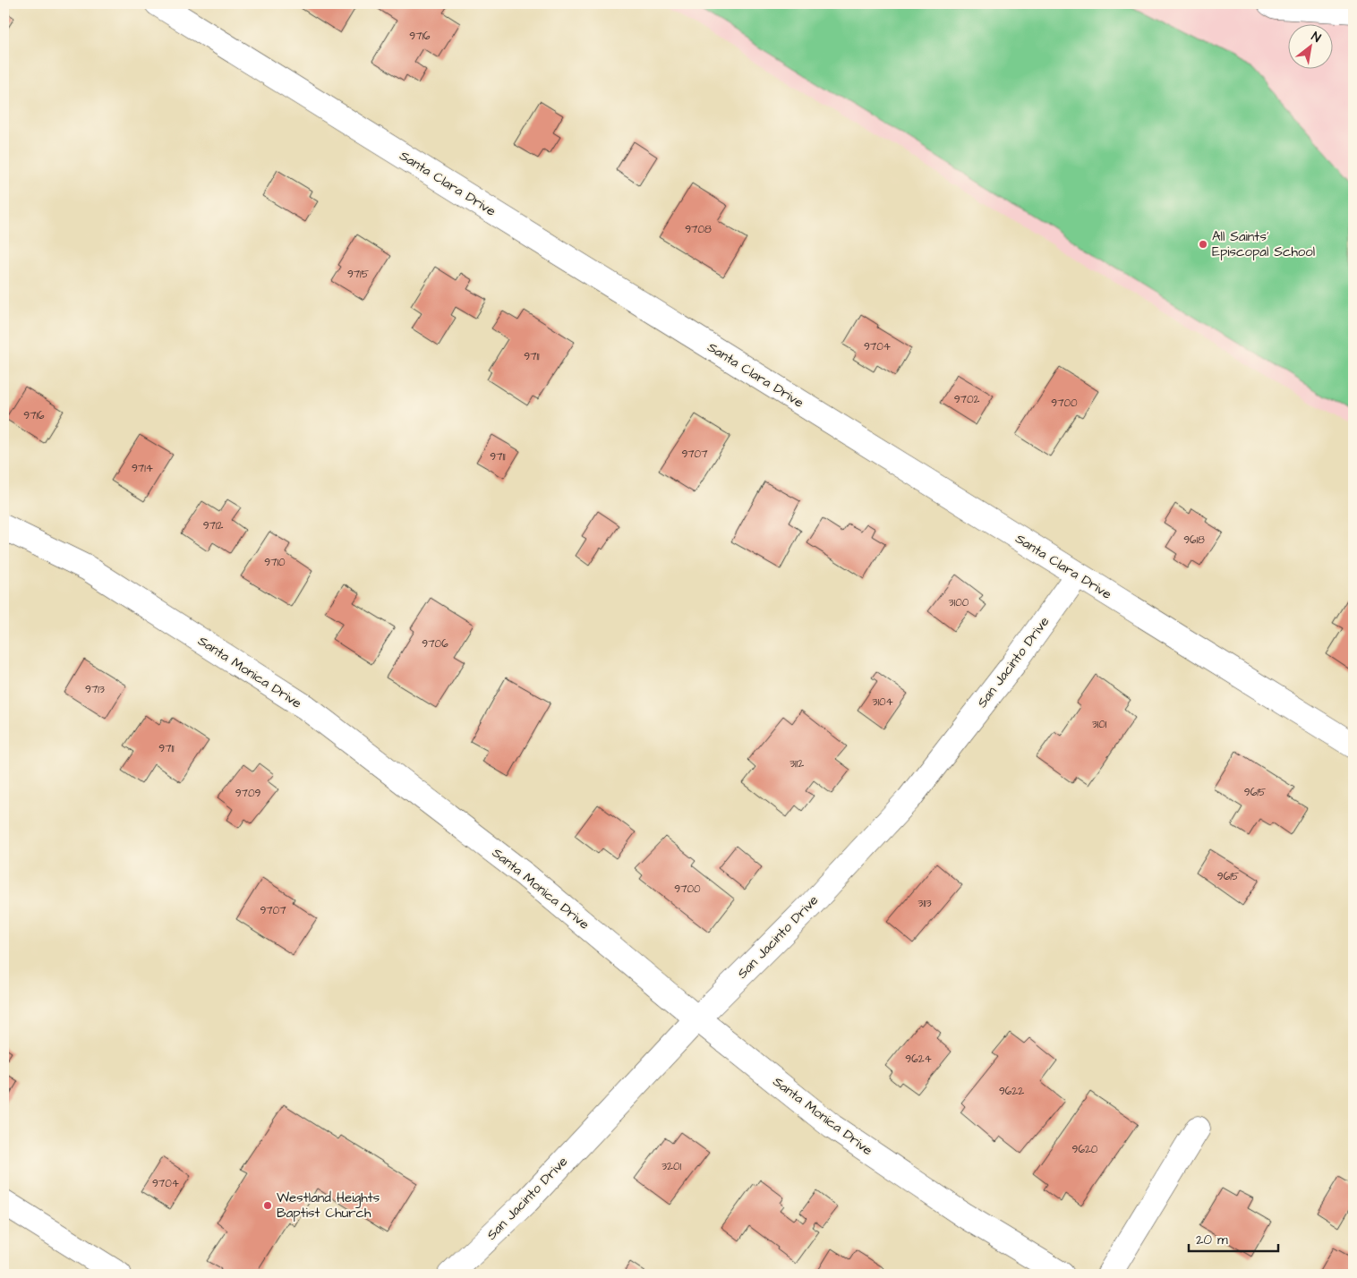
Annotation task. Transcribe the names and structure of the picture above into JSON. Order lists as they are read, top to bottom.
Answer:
{
  "streets": {
    "street": ["Santa Clara Drive", "San Jacinto Drive", "Santa Monica Drive"]
  },
  "crossings": [
    ["Santa Clara Drive", "San Jacinto Drive"],
    ["San Jacinto Drive", "Santa Monica Drive"]
  ],
  "places": ["All Saints' Episcopal School", "Westland Heights Baptist Church"],
  "house_numbers": [
    "9716",
    "9708",
    "9715",
    "9704",
    "9711",
    "9702",
    "9700",
    "9716",
    "9707",
    "9711",
    "9714",
    "9712",
    "9618",
    "9710",
    "3100",
    "9706",
    "9713",
    "3104",
    "3101",
    "9711",
    "3112",
    "9615",
    "9709",
    "9615",
    "9700",
    "3113",
    "9707",
    "9624",
    "9622",
    "9620",
    "3201",
    "9704"
  ],
  "scale_bar": "20 m",
  "north": "top right"
}
